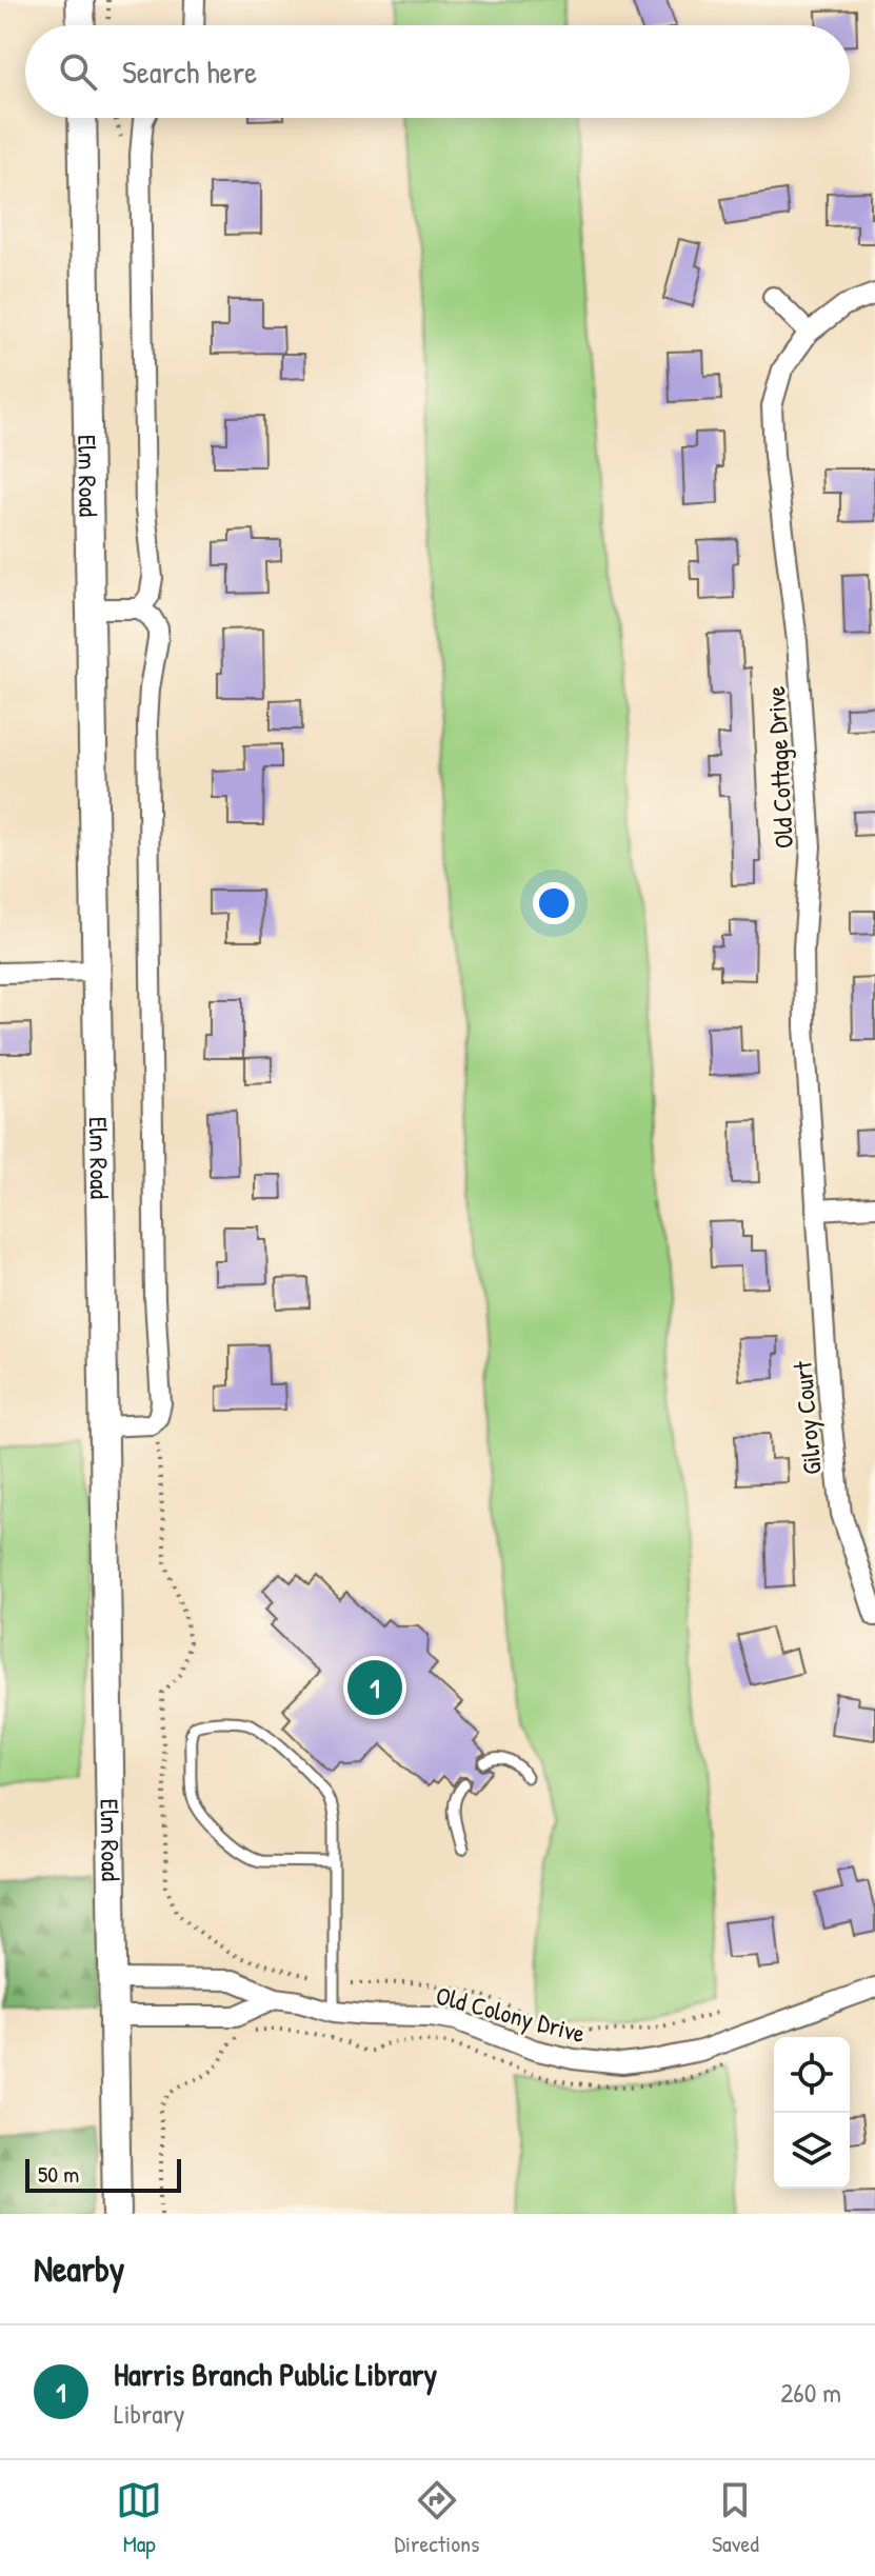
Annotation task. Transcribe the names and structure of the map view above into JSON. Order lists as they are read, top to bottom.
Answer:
{
  "streets": {
    "street": [
      "Elm Road",
      "Old Cottage Drive",
      "Gilroy Court",
      "Old Colony Drive"
    ]
  },
  "crossings": [
    ["Elm Road", "Old Colony Drive"],
    ["Old Cottage Drive", "Gilroy Court"]
  ],
  "scale_bar": "50 m",
  "page": {
    "search": "Search here",
    "pins": "1",
    "scale": "50 m",
    "heading": "Nearby",
    "list": [
      {
        "mark": "1",
        "name": "Harris Branch Public Library",
        "note": "Library",
        "value": "260 m"
      }
    ],
    "nav": ["Map", "Directions", "Saved"]
  }
}
